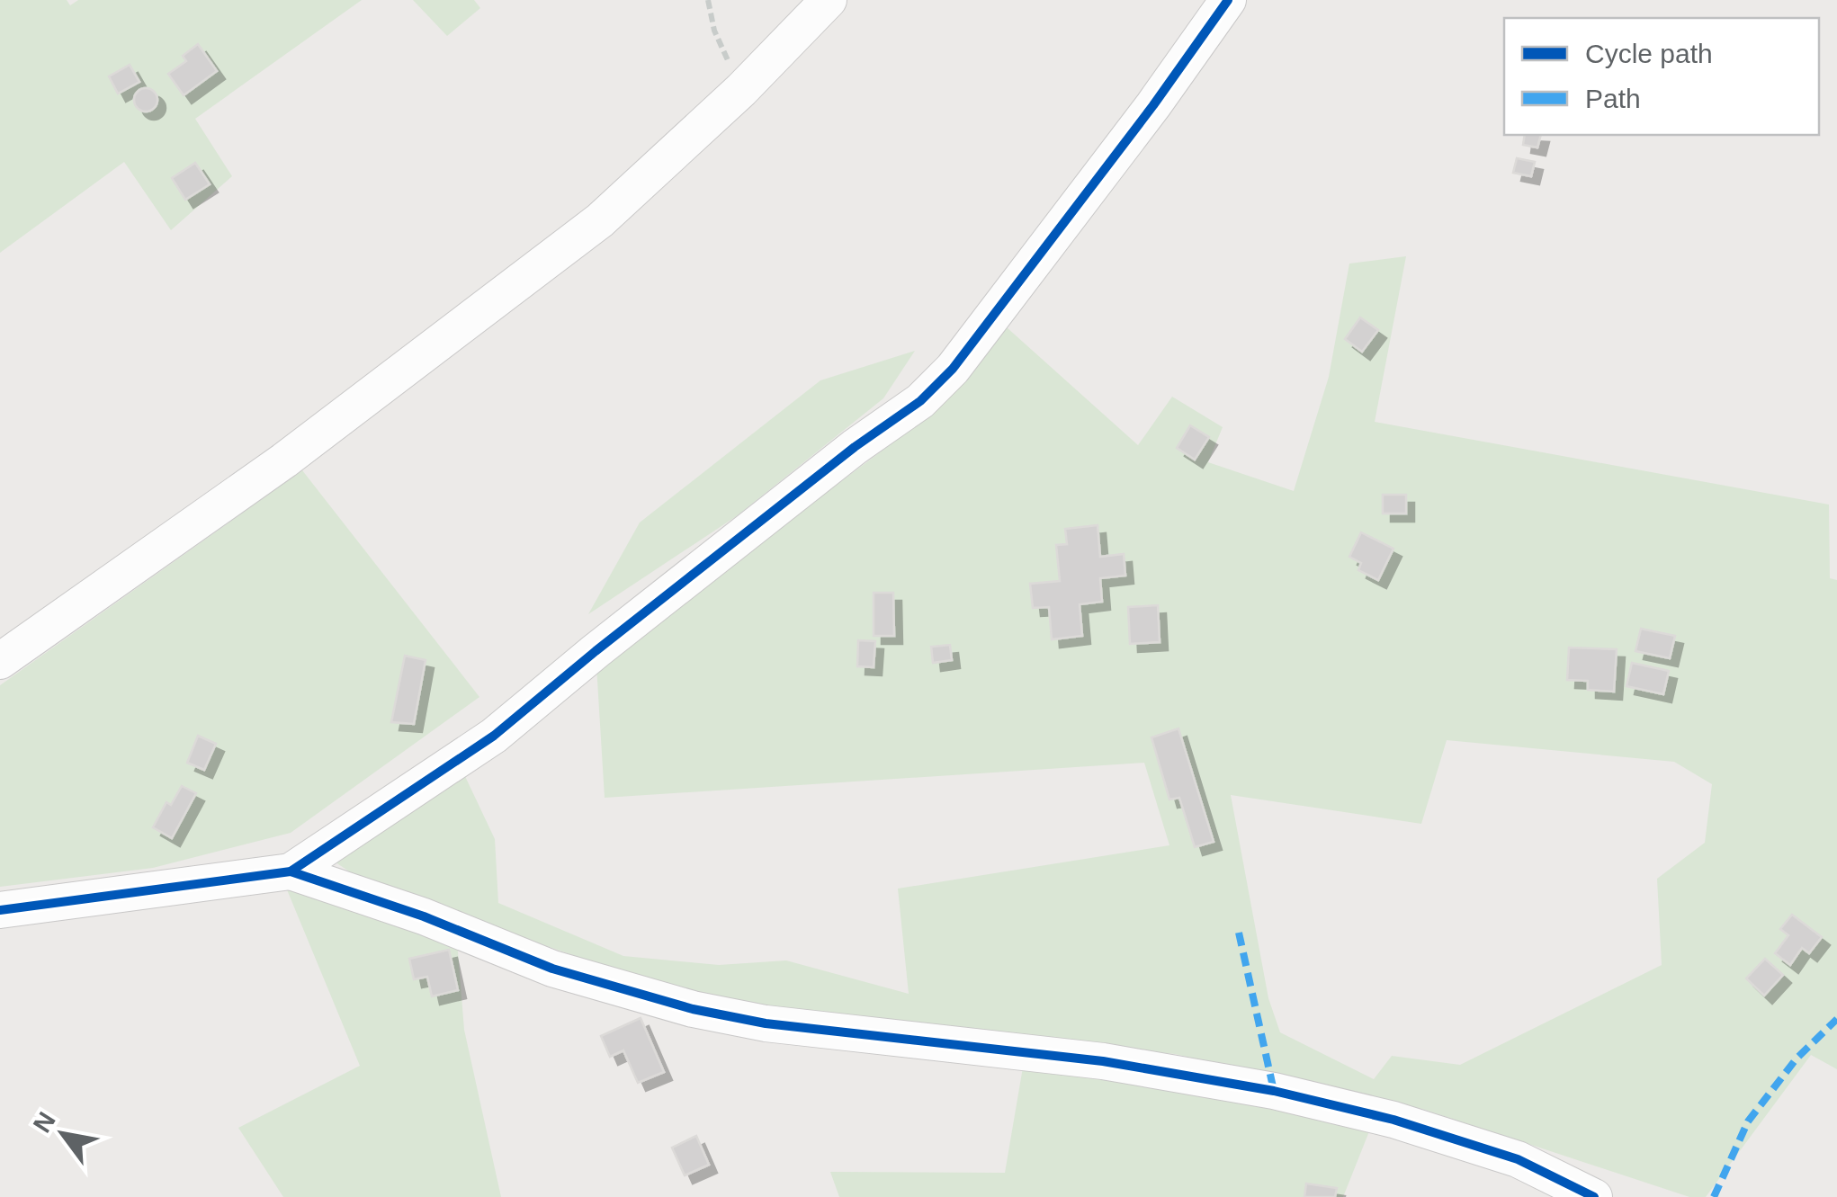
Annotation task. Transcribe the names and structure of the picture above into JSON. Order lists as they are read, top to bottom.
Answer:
{
  "legend": ["Cycle path", "Path"],
  "north": "top left"
}
